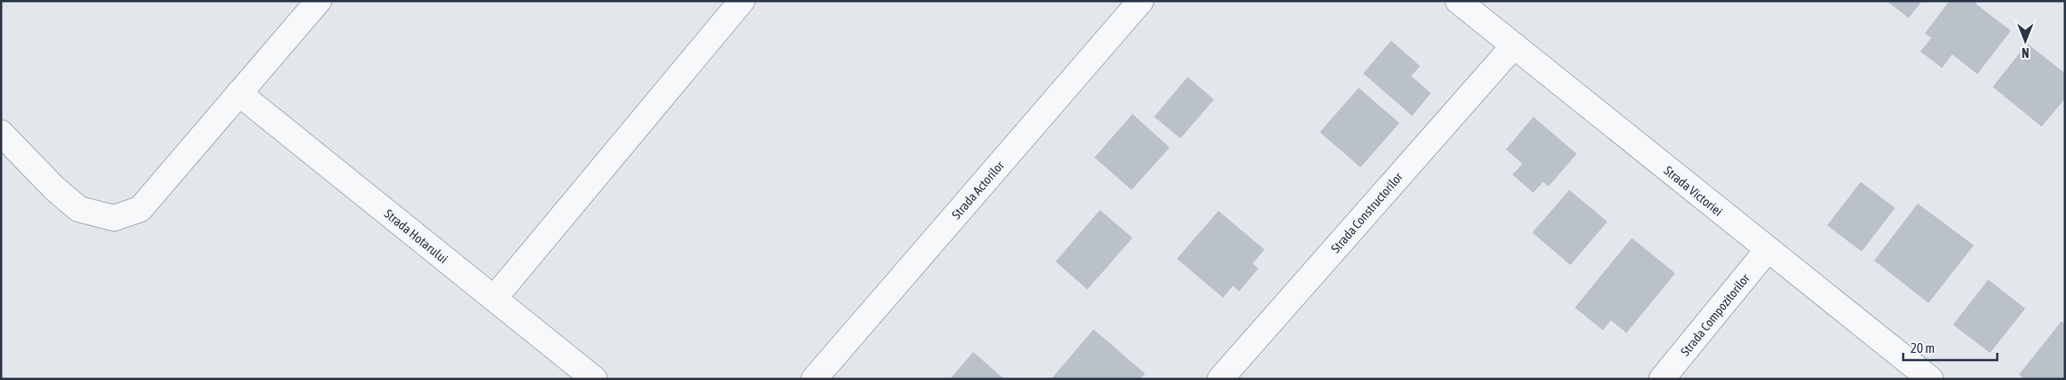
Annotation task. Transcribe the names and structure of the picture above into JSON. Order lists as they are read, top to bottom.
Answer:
{
  "streets": {
    "street": [
      "Strada Actorilor",
      "Strada Victoriei",
      "Strada Constructorilor",
      "Strada Hotarului",
      "Strada Compozitorilor"
    ]
  },
  "crossings": [
    ["Strada Victoriei", "Strada Constructorilor"],
    ["Strada Victoriei", "Strada Compozitorilor"]
  ],
  "scale_bar": "20 m",
  "north": "bottom"
}
